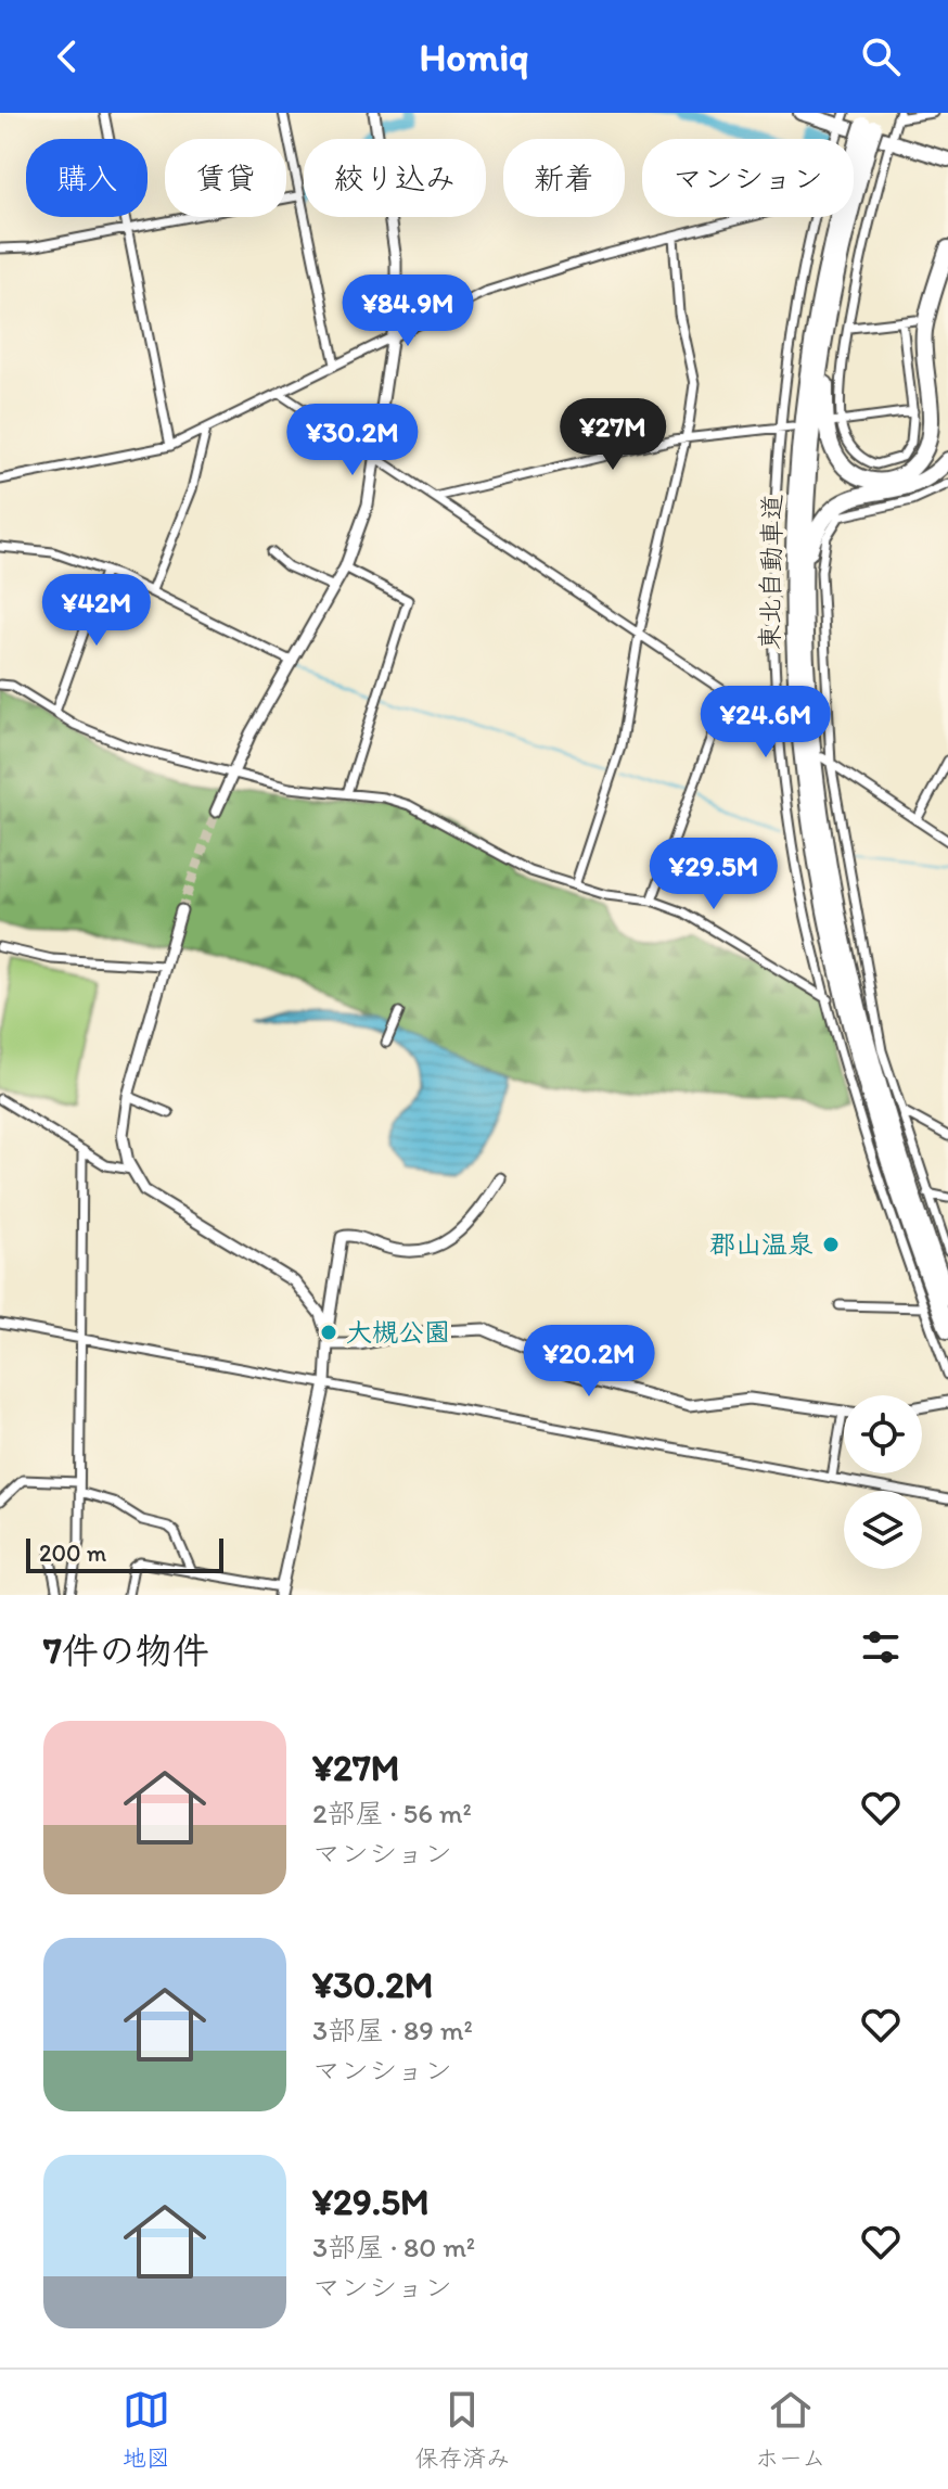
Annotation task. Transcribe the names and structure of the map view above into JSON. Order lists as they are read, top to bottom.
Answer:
{
  "streets": {
    "highway": ["東北自動車道"]
  },
  "places": ["郡山温泉", "大槻公園"],
  "scale_bar": "200 m",
  "page": {
    "header": "Homiq",
    "chip": [
      "購入",
      "賃貸",
      "絞り込み",
      "新着",
      "マンション"
    ],
    "price": [
      "¥84.9M",
      "¥27M",
      "¥30.2M",
      "¥42M",
      "¥24.6M",
      "¥29.5M",
      "¥20.2M"
    ],
    "scale": "200 m",
    "heading": "7件の物件",
    "list": [
      {
        "name": "¥27M",
        "note": "2部屋 · 56 m² · マンション"
      },
      {
        "name": "¥30.2M",
        "note": "3部屋 · 89 m² · マンション"
      },
      {
        "name": "¥29.5M",
        "note": "3部屋 · 80 m² · マンション"
      }
    ],
    "tabs": ["地図", "保存済み", "ホーム"]
  }
}
